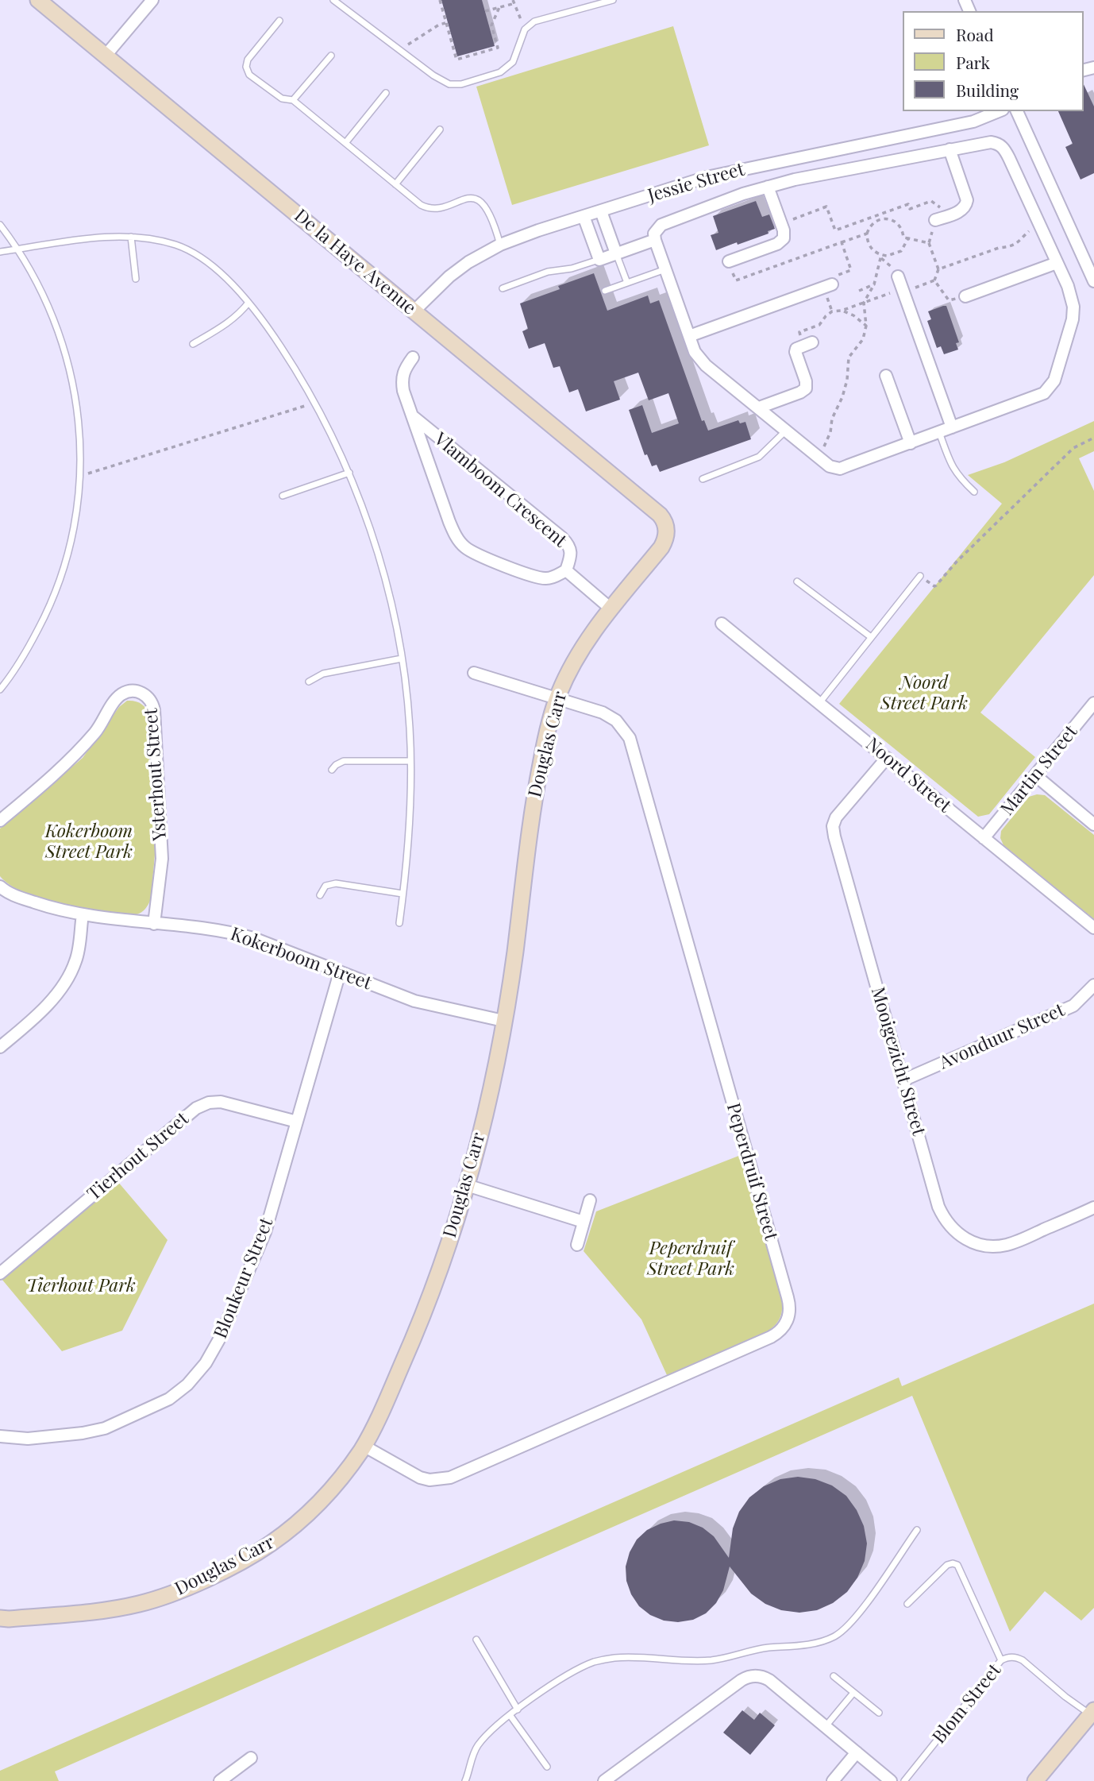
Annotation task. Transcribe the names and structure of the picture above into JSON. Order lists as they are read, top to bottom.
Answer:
{
  "streets": {
    "street": [
      "Jessie Street",
      "De la Haye Avenue",
      "Vlamboom Crescent",
      "Douglas Carr",
      "Martin Street",
      "Ysterhout Street",
      "Noord Street",
      "Kokerboom Street",
      "Avonduur Street",
      "Mooigezicht Street",
      "Tierhout Street",
      "Peperdruif Street",
      "Bloukeur Street"
    ],
    "lane": ["Blom Street"]
  },
  "crossings": [
    ["Jessie Street", "De la Haye Avenue"],
    ["De la Haye Avenue", "Douglas Carr"],
    ["Vlamboom Crescent", "Douglas Carr"],
    ["Douglas Carr", "Kokerboom Street"],
    ["Douglas Carr", "Peperdruif Street"],
    ["Martin Street", "Noord Street"],
    ["Ysterhout Street", "Kokerboom Street"],
    ["Noord Street", "Mooigezicht Street"],
    ["Kokerboom Street", "Bloukeur Street"],
    ["Avonduur Street", "Mooigezicht Street"],
    ["Tierhout Street", "Bloukeur Street"]
  ],
  "parks": [
    "Noord Street Park",
    "Kokerboom Street Park",
    "Peperdruif Street Park",
    "Tierhout Park"
  ],
  "legend": ["Road", "Park", "Building"]
}
